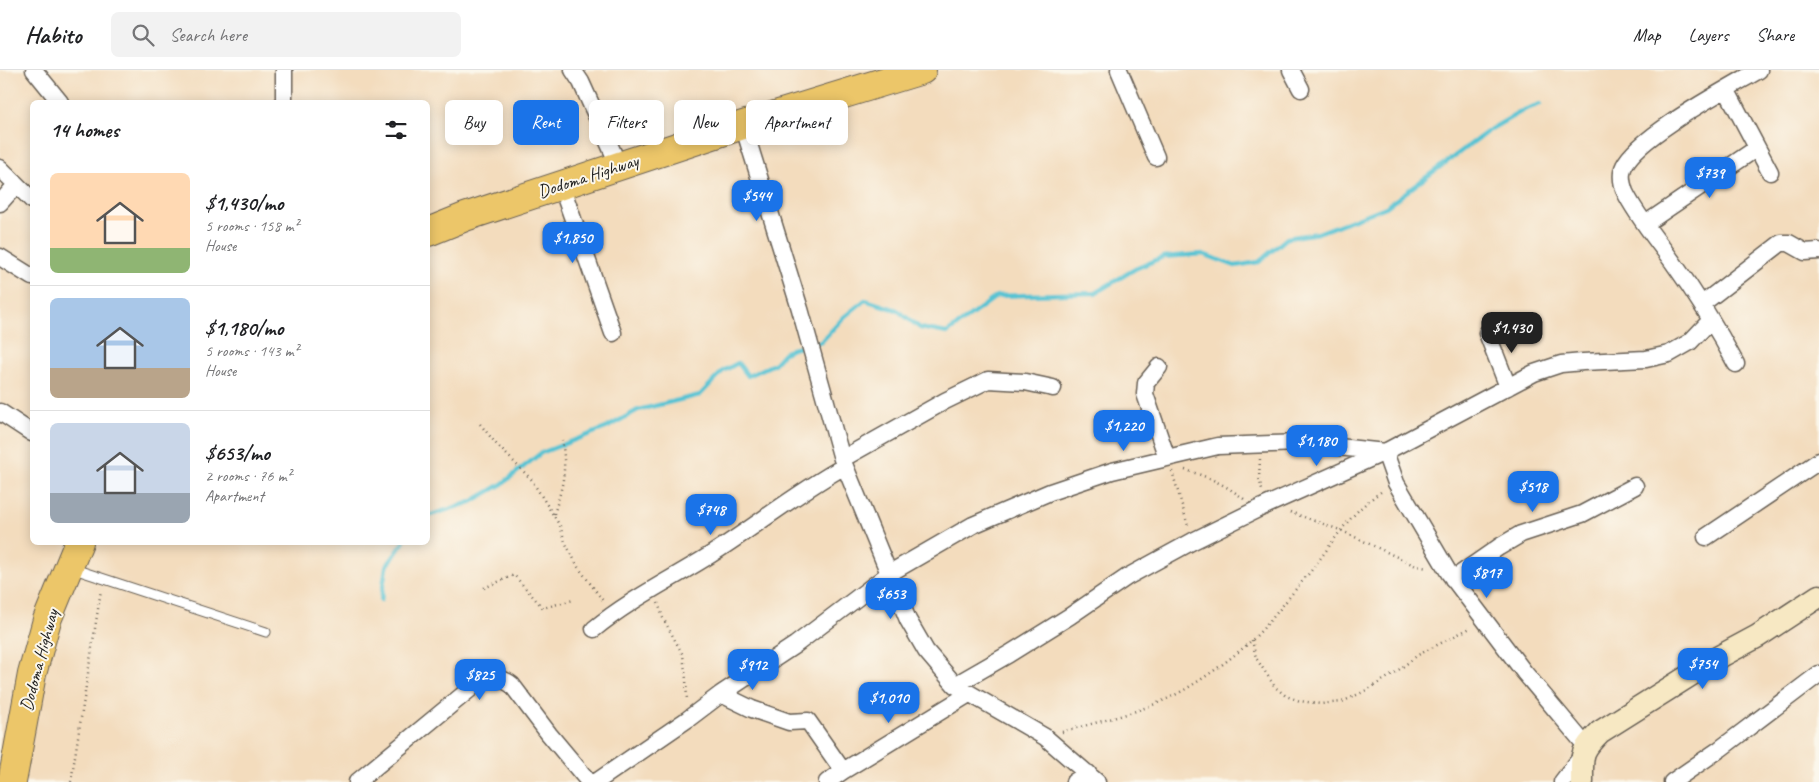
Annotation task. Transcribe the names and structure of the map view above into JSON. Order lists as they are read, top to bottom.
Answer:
{
  "streets": {
    "highway": ["Dodoma Highway"]
  },
  "page": {
    "header": "Habito",
    "search": "Search here",
    "nav": ["Map", "Layers", "Share"],
    "chip": [
      "Buy",
      "Rent",
      "Filters",
      "New",
      "Apartment"
    ],
    "heading": "14 homes",
    "price": [
      "$739",
      "$544",
      "$1,850",
      "$1,430",
      "$1,220",
      "$1,180",
      "$518",
      "$748",
      "$817",
      "$653",
      "$754",
      "$912",
      "$825",
      "$1,010"
    ],
    "list": [
      {
        "name": "$1,430/mo",
        "note": "5 rooms · 158 m² · House"
      },
      {
        "name": "$1,180/mo",
        "note": "5 rooms · 143 m² · House"
      },
      {
        "name": "$653/mo",
        "note": "2 rooms · 76 m² · Apartment"
      }
    ]
  }
}
